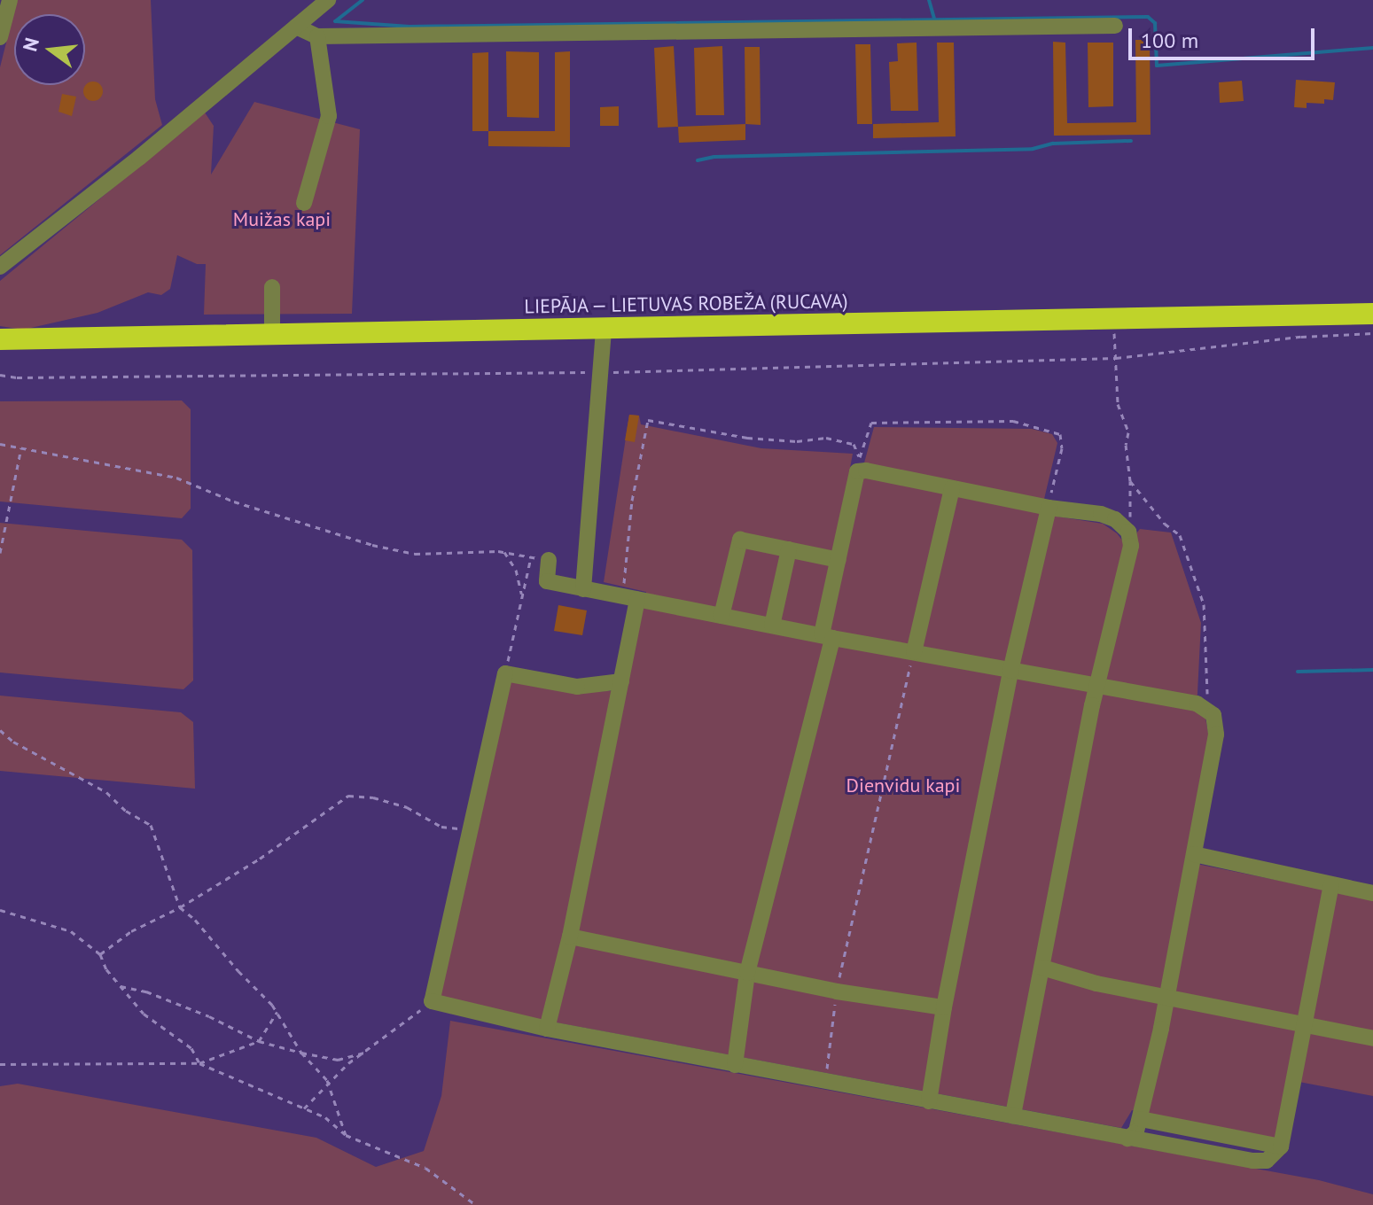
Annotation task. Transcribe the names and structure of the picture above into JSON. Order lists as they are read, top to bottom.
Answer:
{
  "streets": {
    "highway": ["LIEPĀJA — LIETUVAS ROBEŽA (RUCAVA)"]
  },
  "parks": ["Muižas kapi", "Dienvidu kapi"],
  "scale_bar": "100 m",
  "north": "left"
}
